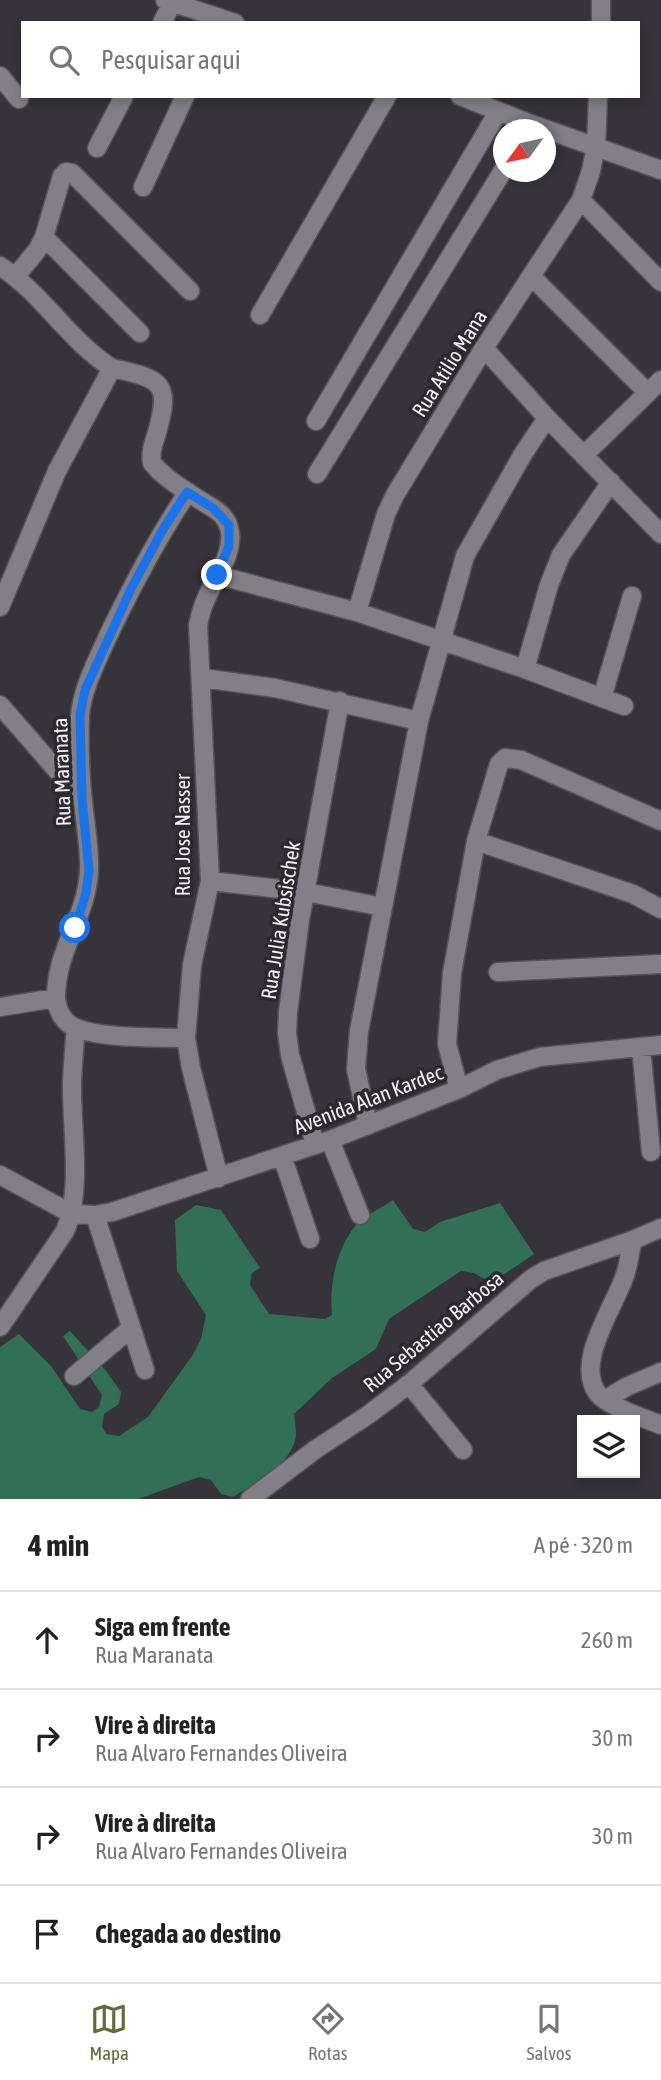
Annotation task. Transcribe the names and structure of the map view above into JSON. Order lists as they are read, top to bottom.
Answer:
{
  "streets": {
    "street": [
      "Rua Atilio Mana",
      "Rua Maranata",
      "Rua Jose Nasser",
      "Rua Julia Kubsischek",
      "Avenida Alan Kardec",
      "Rua Sebastiao Barbosa"
    ]
  },
  "crossings": [
    ["Rua Maranata", "Rua Jose Nasser"],
    ["Rua Jose Nasser", "Avenida Alan Kardec"],
    ["Rua Julia Kubsischek", "Avenida Alan Kardec"]
  ],
  "north": "bottom left",
  "page": {
    "search": "Pesquisar aqui",
    "heading": ["4 min", "A pé · 320 m"],
    "list": [
      ["Siga em frente", "Rua Maranata", "260 m"],
      ["Vire à direita", "Rua Alvaro Fernandes Oliveira", "30 m"],
      ["Vire à direita", "Rua Alvaro Fernandes Oliveira", "30 m"],
      "Chegada ao destino"
    ],
    "nav": ["Mapa", "Rotas", "Salvos"]
  }
}
